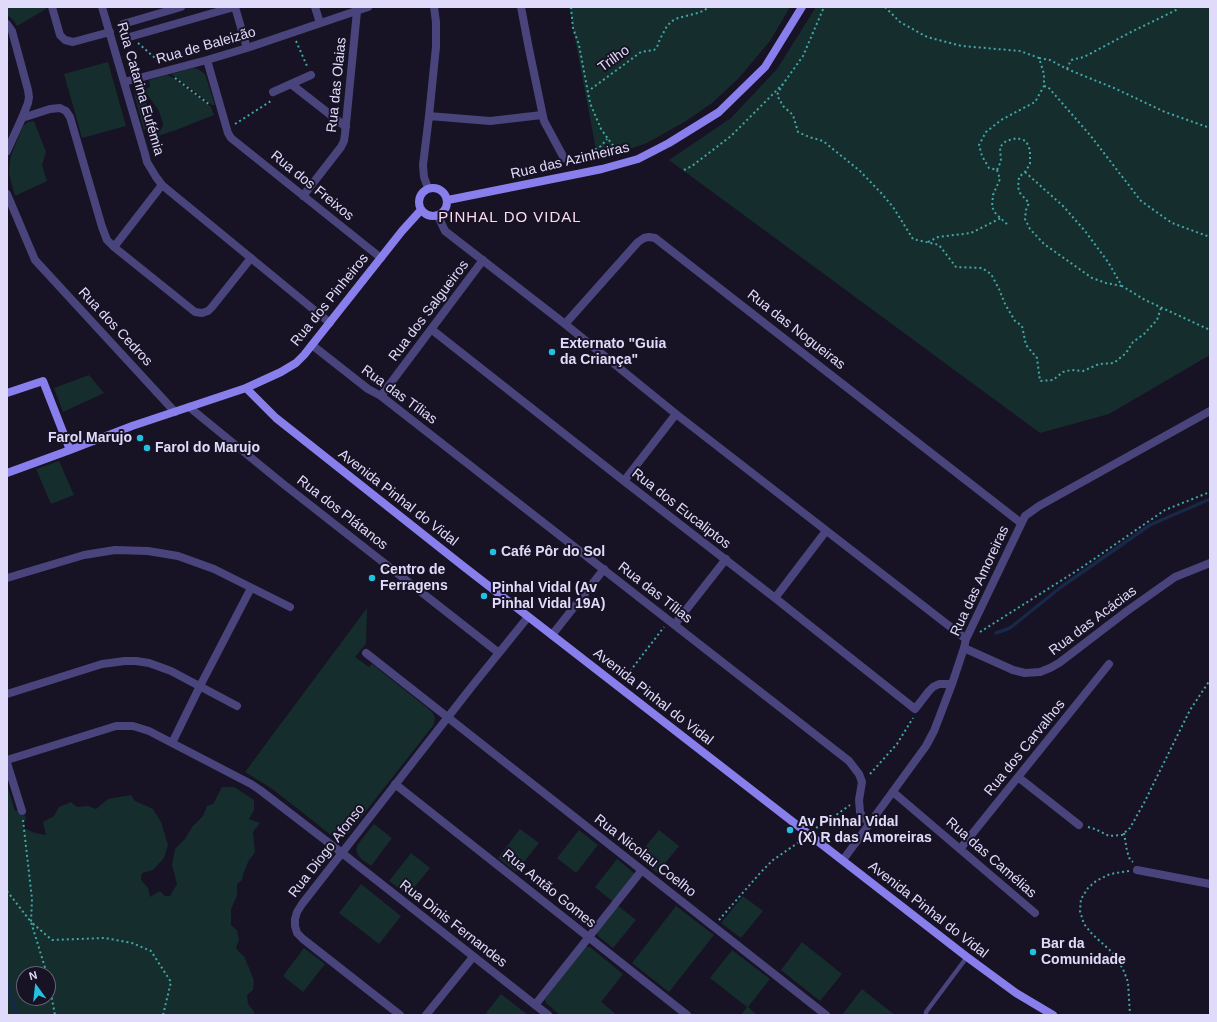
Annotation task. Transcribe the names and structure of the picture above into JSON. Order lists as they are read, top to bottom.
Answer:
{
  "streets": {
    "street": [
      "Rua de Baleizão",
      "Rua das Olaias",
      "Rua Catarina Eufémia",
      "Rua das Azinheiras",
      "Rua dos Freixos",
      "Rua dos Pinheiros",
      "Rua dos Salgueiros",
      "Rua dos Cedros",
      "Rua das Nogueiras",
      "Rua das Tílias",
      "Avenida Pinhal do Vidal",
      "Rua dos Eucaliptos",
      "Rua dos Plátanos",
      "Rua das Amoreiras",
      "Rua das Acácias",
      "Rua dos Carvalhos",
      "Rua Diogo Afonso",
      "Rua Nicolau Coelho",
      "Rua das Camélias",
      "Rua Antão Gomes",
      "Rua Dinis Fernandes"
    ],
    "path": ["Trilho"]
  },
  "crossings": [
    ["Rua de Baleizão", "Rua das Olaias"],
    ["Rua de Baleizão", "Rua Catarina Eufémia"],
    ["Rua das Olaias", "Rua dos Freixos"],
    ["Rua Catarina Eufémia", "Rua dos Pinheiros"],
    ["Rua das Azinheiras", "Rua dos Pinheiros"],
    ["Rua dos Freixos", "Rua dos Pinheiros"],
    ["Rua dos Pinheiros", "Rua dos Cedros"],
    ["Rua dos Pinheiros", "Rua das Tílias"],
    ["Rua dos Pinheiros", "Avenida Pinhal do Vidal"],
    ["Rua dos Pinheiros", "Rua dos Plátanos"],
    ["Rua dos Salgueiros", "Rua das Tílias"],
    ["Rua dos Salgueiros", "Rua dos Eucaliptos"],
    ["Rua das Nogueiras", "Rua das Amoreiras"],
    ["Avenida Pinhal do Vidal", "Rua das Amoreiras"],
    ["Avenida Pinhal do Vidal", "Rua Diogo Afonso"],
    ["Rua dos Plátanos", "Rua Diogo Afonso"],
    ["Rua das Amoreiras", "Rua das Acácias"],
    ["Rua das Amoreiras", "Rua das Camélias"],
    ["Rua dos Carvalhos", "Rua das Camélias"],
    ["Rua Diogo Afonso", "Rua Nicolau Coelho"],
    ["Rua Diogo Afonso", "Rua Antão Gomes"],
    ["Rua Diogo Afonso", "Rua Dinis Fernandes"]
  ],
  "districts": ["PINHAL DO VIDAL"],
  "places": [
    "Externato \"Guia da Criança\"",
    "Farol Marujo",
    "Farol do Marujo",
    "Café Pôr do Sol",
    "Centro de Ferragens",
    "Pinhal Vidal (Av Pinhal Vidal 19A)",
    "Av Pinhal Vidal (X) R das Amoreiras",
    "Bar da Comunidade"
  ],
  "north": "top"
}
